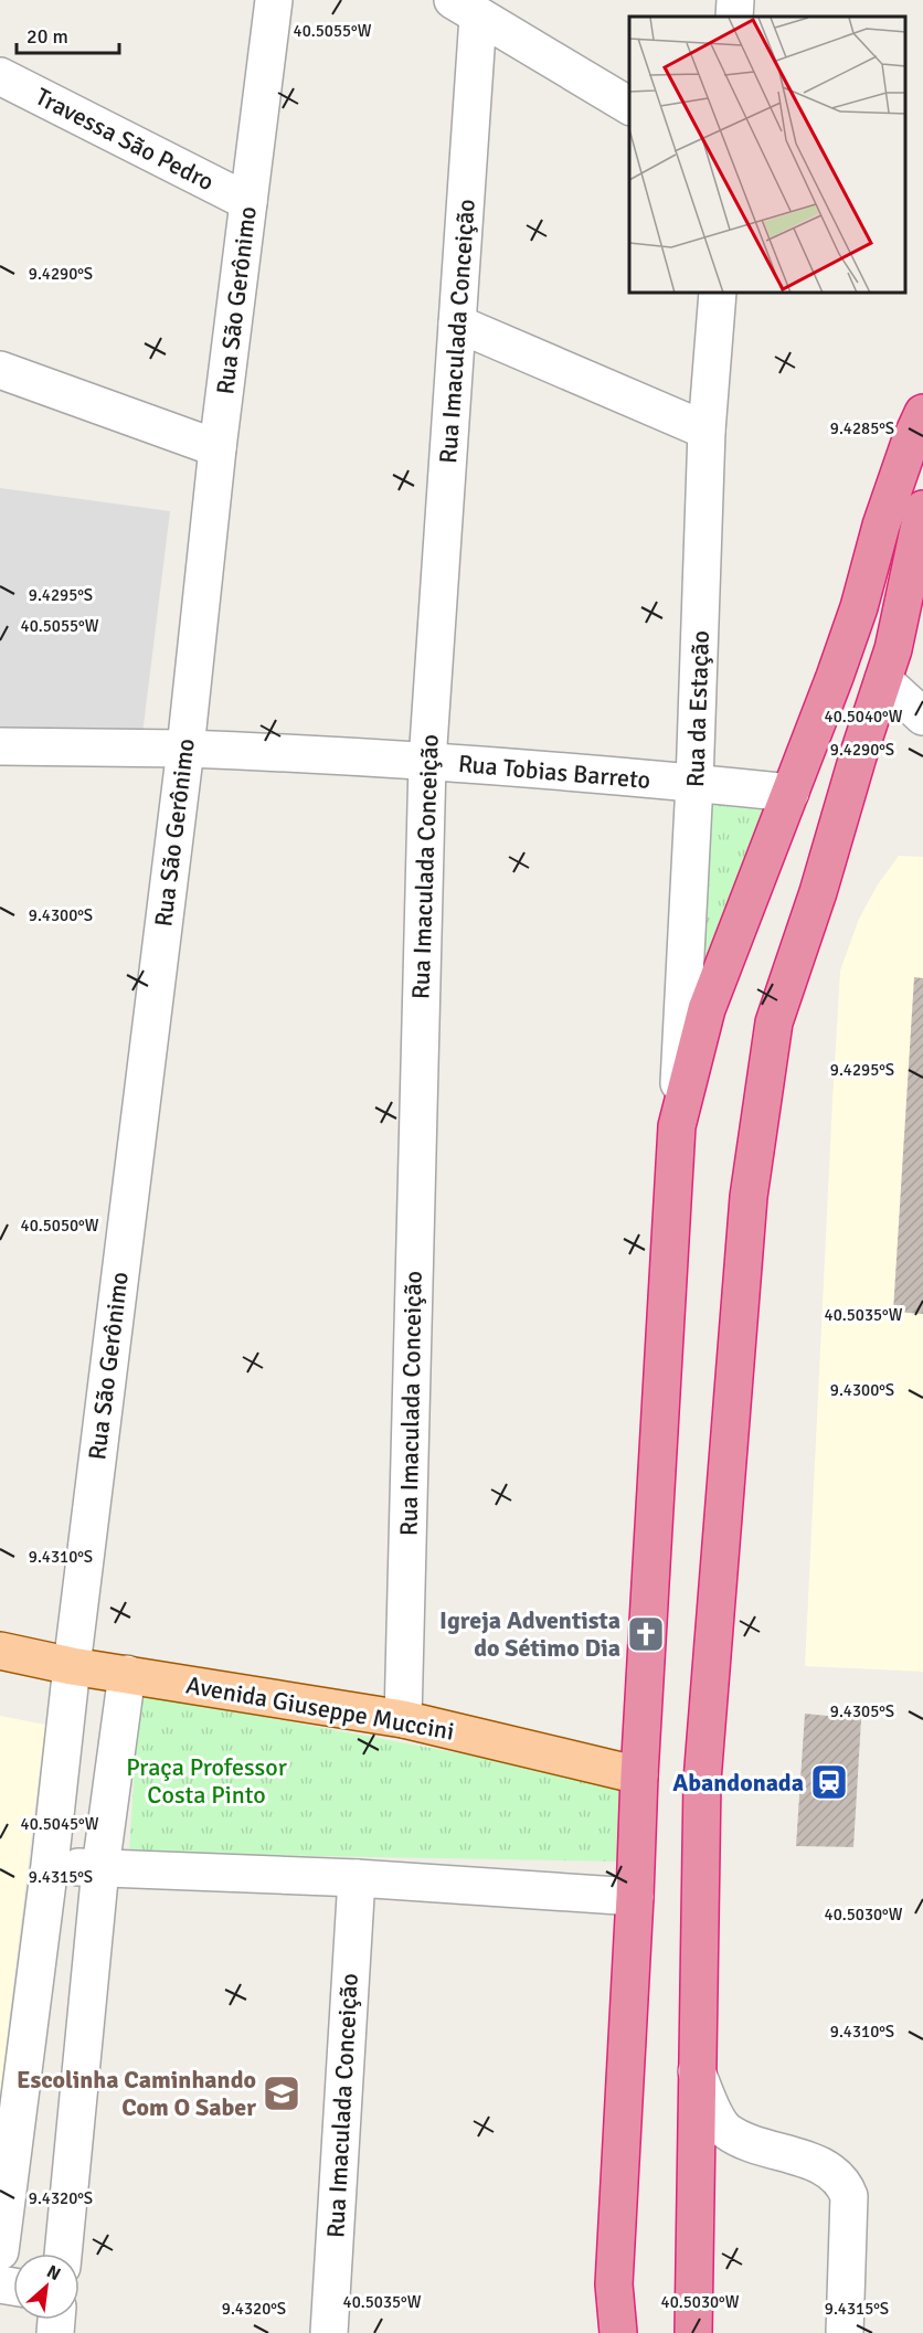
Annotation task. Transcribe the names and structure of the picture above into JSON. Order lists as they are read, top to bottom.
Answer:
{
  "streets": {
    "main road": ["Avenida Giuseppe Muccini"],
    "street": [
      "Travessa São Pedro",
      "Rua São Gerônimo",
      "Rua Imaculada Conceição",
      "Rua da Estação",
      "Rua Tobias Barreto"
    ]
  },
  "crossings": [
    ["Travessa São Pedro", "Rua São Gerônimo"],
    ["Rua São Gerônimo", "Rua Tobias Barreto"],
    ["Rua São Gerônimo", "Avenida Giuseppe Muccini"],
    ["Rua Imaculada Conceição", "Rua Tobias Barreto"],
    ["Rua Imaculada Conceição", "Avenida Giuseppe Muccini"],
    ["Rua da Estação", "Rua Tobias Barreto"]
  ],
  "parks": ["Praça Professor Costa Pinto"],
  "places": {
    "church": ["Igreja Adventista do Sétimo Dia"],
    "station": ["Abandonada"],
    "school or university": ["Escolinha Caminhando Com O Saber"]
  },
  "scale_bar": "20 m",
  "north": "top right",
  "coordinates": [
    "40.5055°W",
    "9.4290°S",
    "9.4285°S",
    "9.4295°S",
    "40.5040°W",
    "9.4300°S",
    "40.5050°W",
    "40.5035°W",
    "9.4310°S",
    "9.4305°S",
    "40.5045°W",
    "9.4315°S",
    "40.5030°W",
    "9.4320°S"
  ]
}
